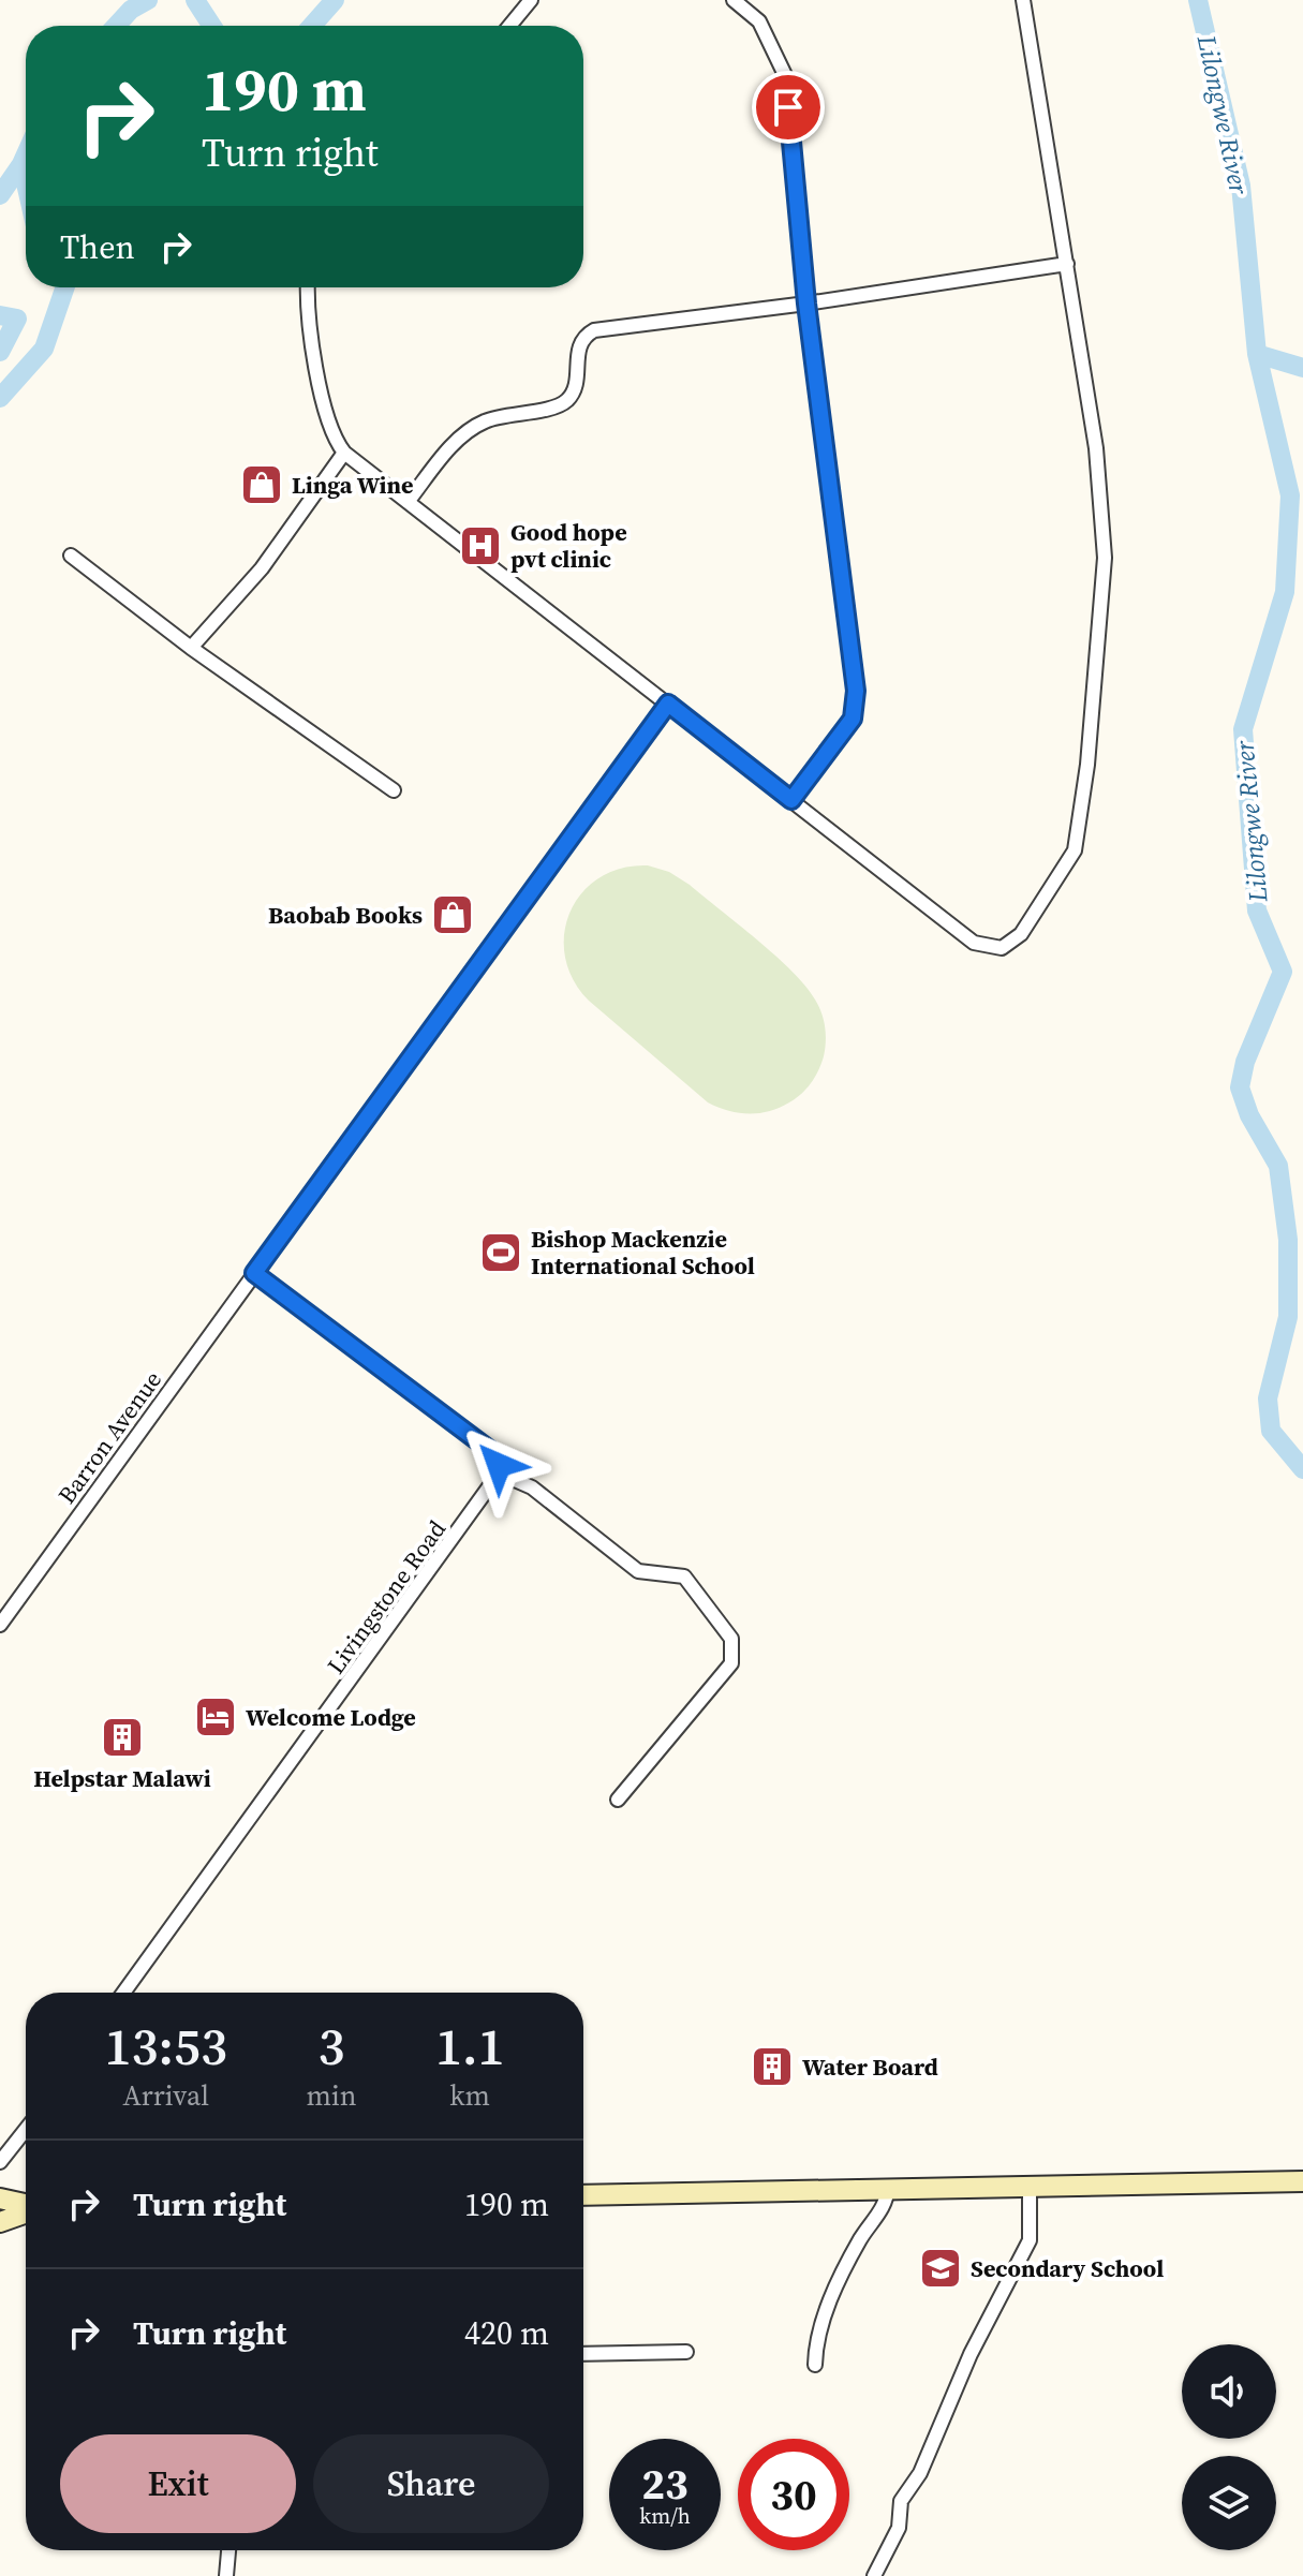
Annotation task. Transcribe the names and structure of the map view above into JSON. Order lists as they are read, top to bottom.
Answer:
{
  "streets": {
    "street": ["Barron Avenue", "Livingstone Road"]
  },
  "water": ["Lilongwe River"],
  "places": {
    "shop": ["Linga Wine", "Baobab Books"],
    "hospital": ["Good hope pvt clinic"],
    "sports": ["Bishop Mackenzie International School"],
    "hotel": ["Welcome Lodge"],
    "building": ["Helpstar Malawi", "Water Board"],
    "school or university": ["Secondary School"]
  },
  "page": {
    "turn": ["190 m", "Turn right"],
    "then": "Then",
    "eta": [
      "13:53",
      "Arrival",
      "3",
      "min",
      "1.1",
      "km"
    ],
    "list": [
      {
        "name": "Turn right",
        "value": "190 m"
      },
      {
        "name": "Turn right",
        "value": "420 m"
      }
    ],
    "buttons": ["Exit", "Share"],
    "speed": "23 km/h",
    "limit": "30"
  }
}
